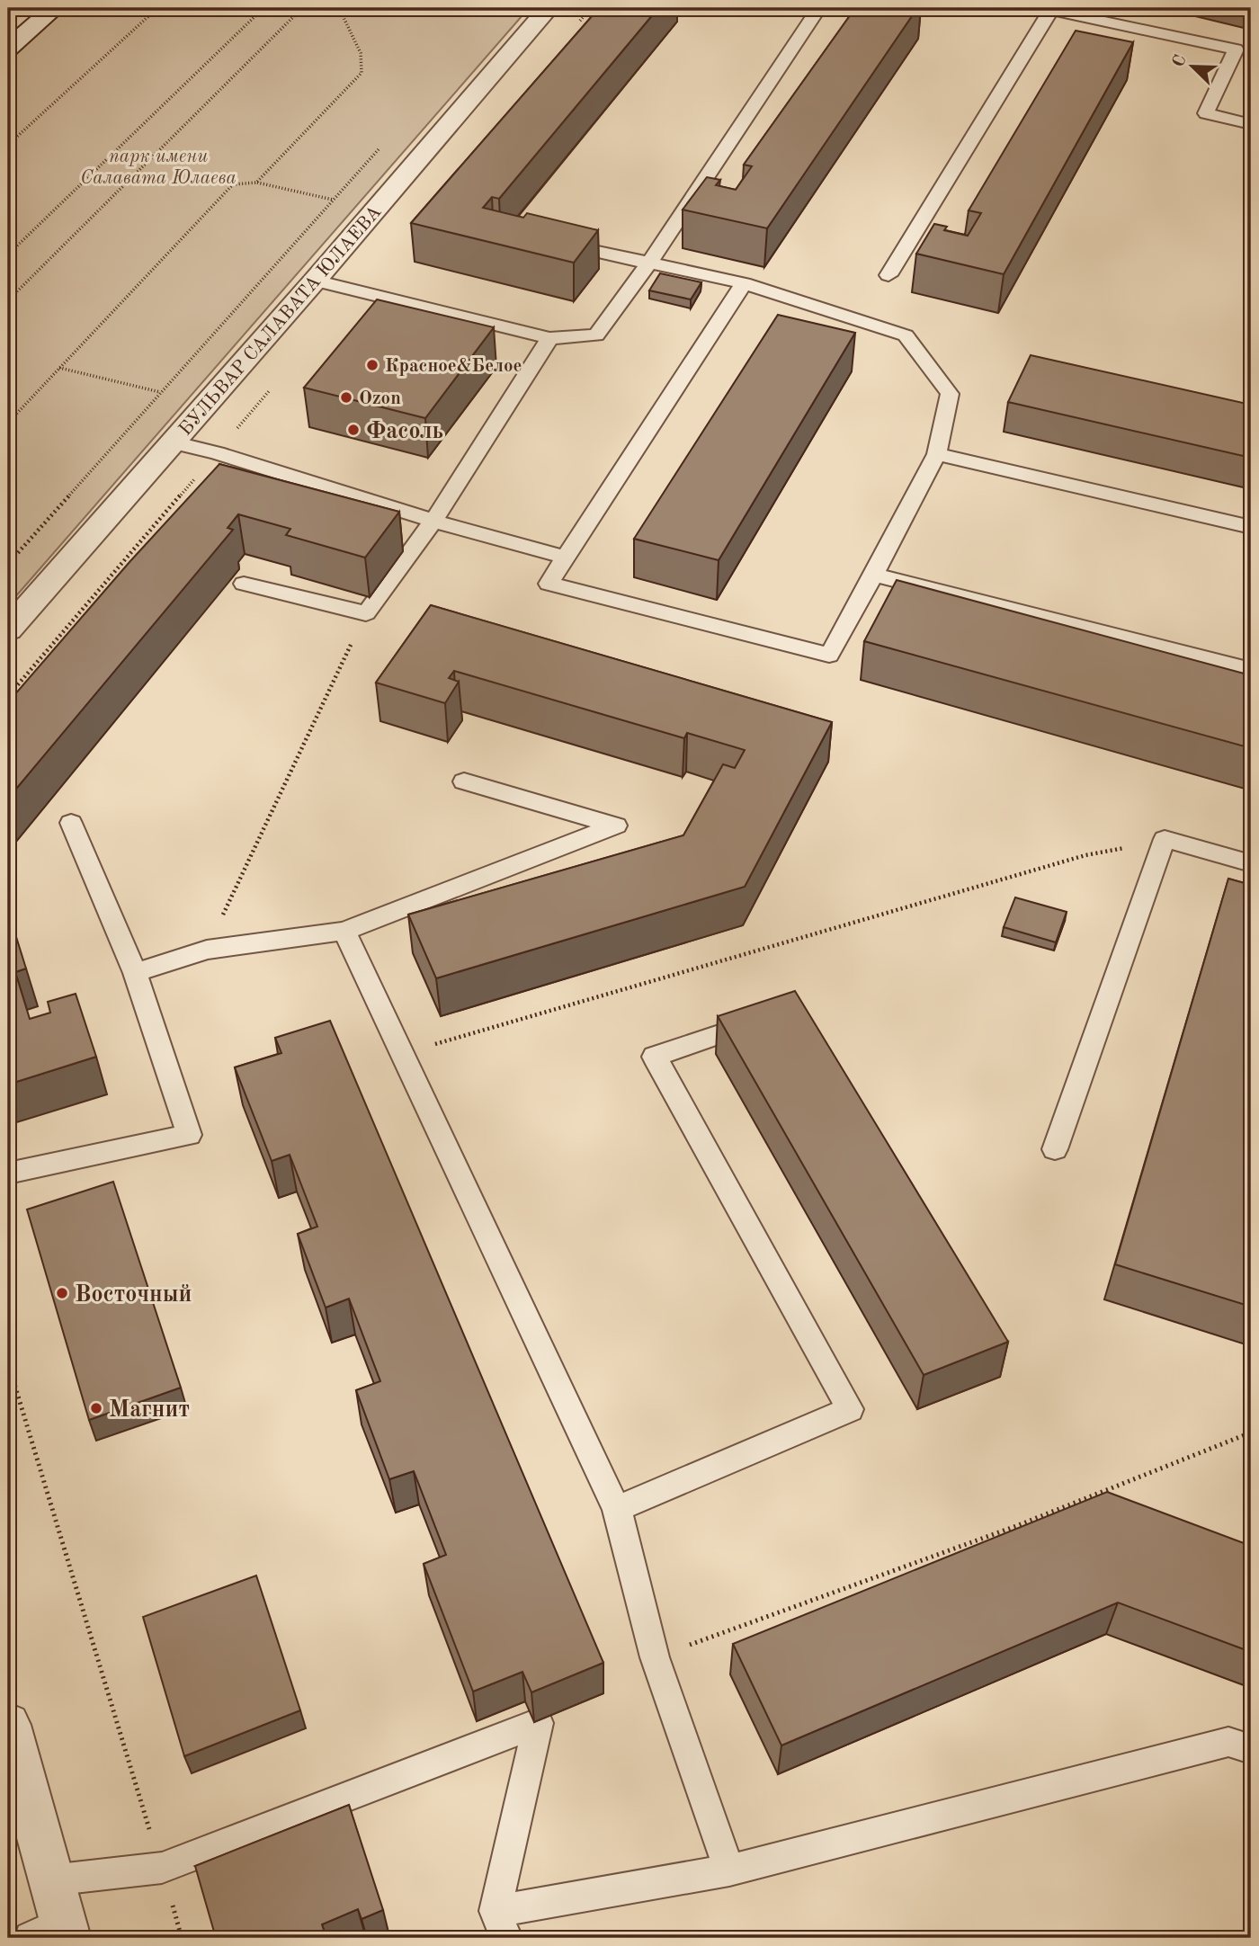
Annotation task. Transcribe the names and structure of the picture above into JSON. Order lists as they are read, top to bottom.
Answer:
{
  "streets": {
    "street": ["БУЛЬВАР САЛАВАТА ЮЛАЕВА"]
  },
  "parks": ["парк имени Салавата Юлаева"],
  "places": [
    "Красное&Белое",
    "Ozon",
    "Фасоль",
    "Восточный",
    "Магнит"
  ],
  "north": "top left"
}
